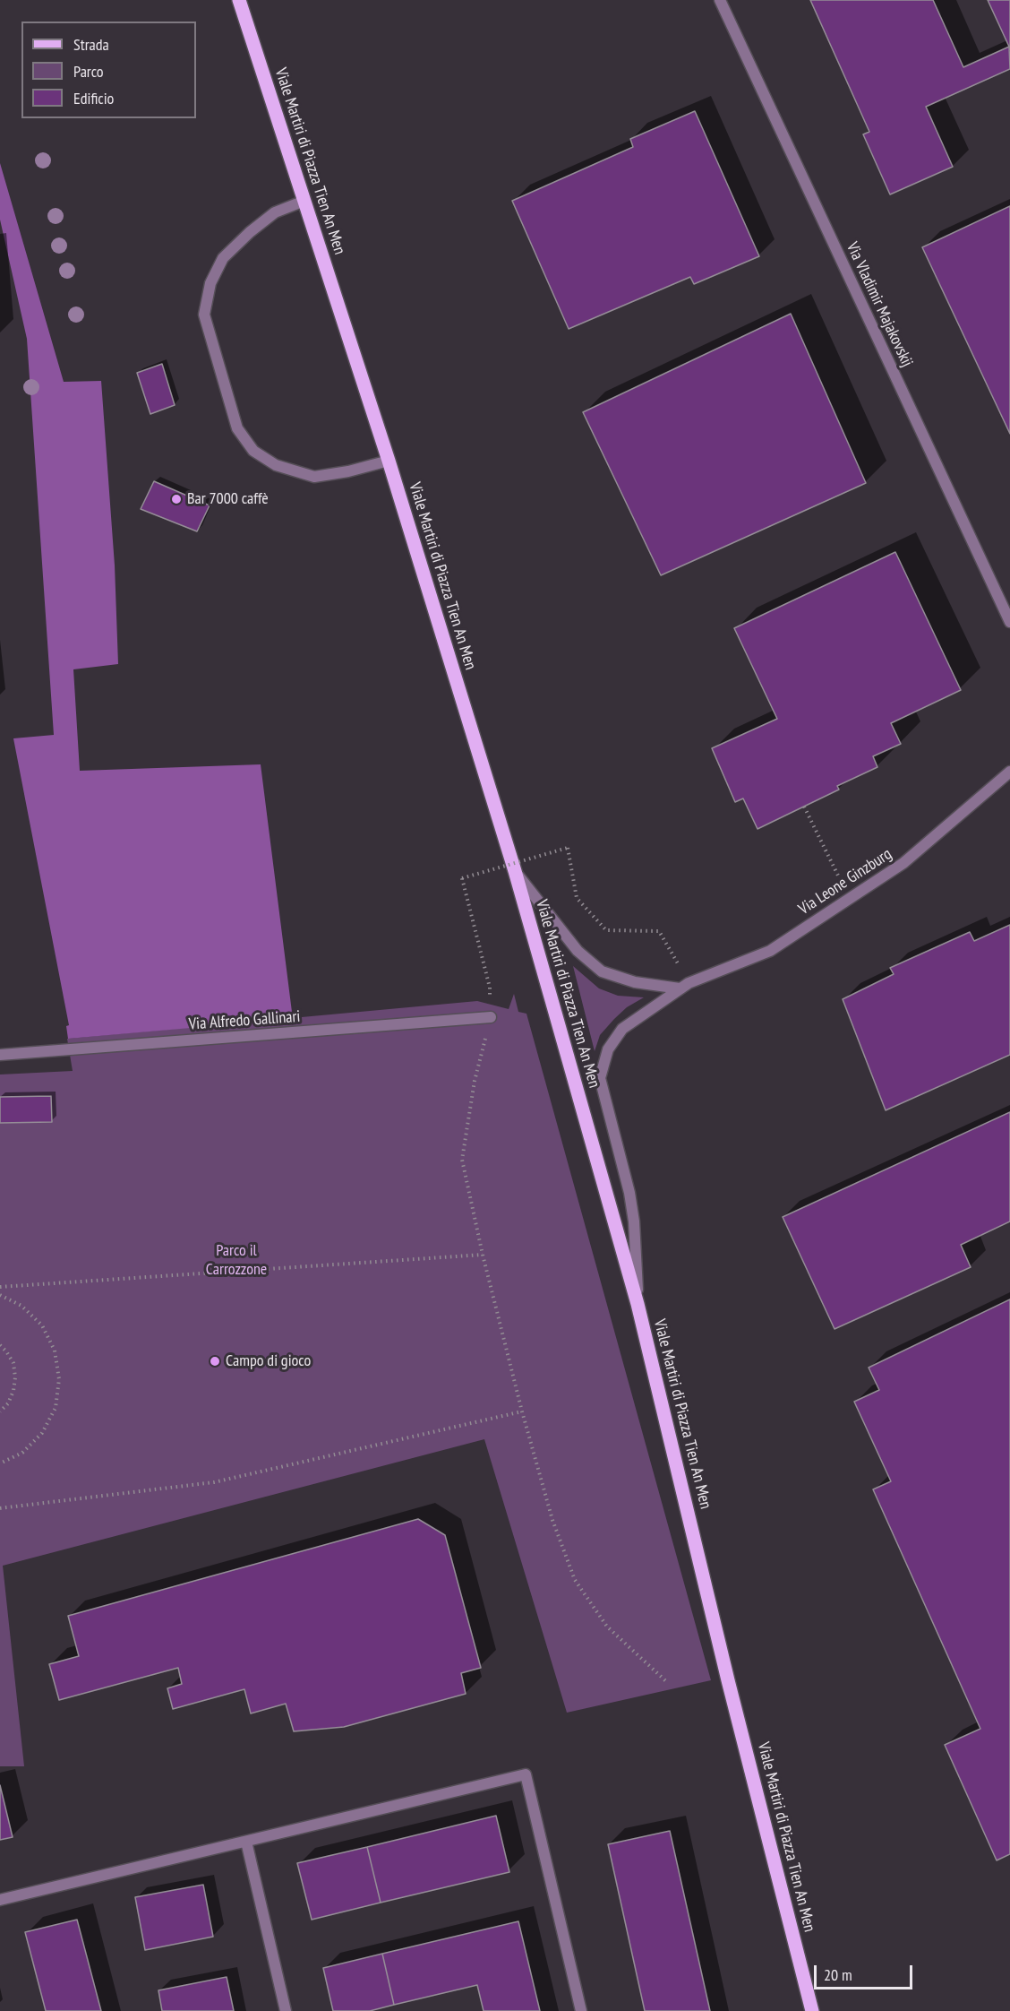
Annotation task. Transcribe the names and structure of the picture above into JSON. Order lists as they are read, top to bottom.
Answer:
{
  "streets": {
    "main road": ["Viale Martiri di Piazza Tien An Men"],
    "street": ["Via Vladimir Majakovskij", "Via Leone Ginzburg", "Via Alfredo Gallinari"]
  },
  "crossings": [
    ["Viale Martiri di Piazza Tien An Men", "Via Leone Ginzburg"]
  ],
  "parks": ["Parco il Carrozzone"],
  "places": ["Bar 7000 caffè", "Campo di gioco"],
  "legend": ["Strada", "Parco", "Edificio"],
  "scale_bar": "20 m"
}
